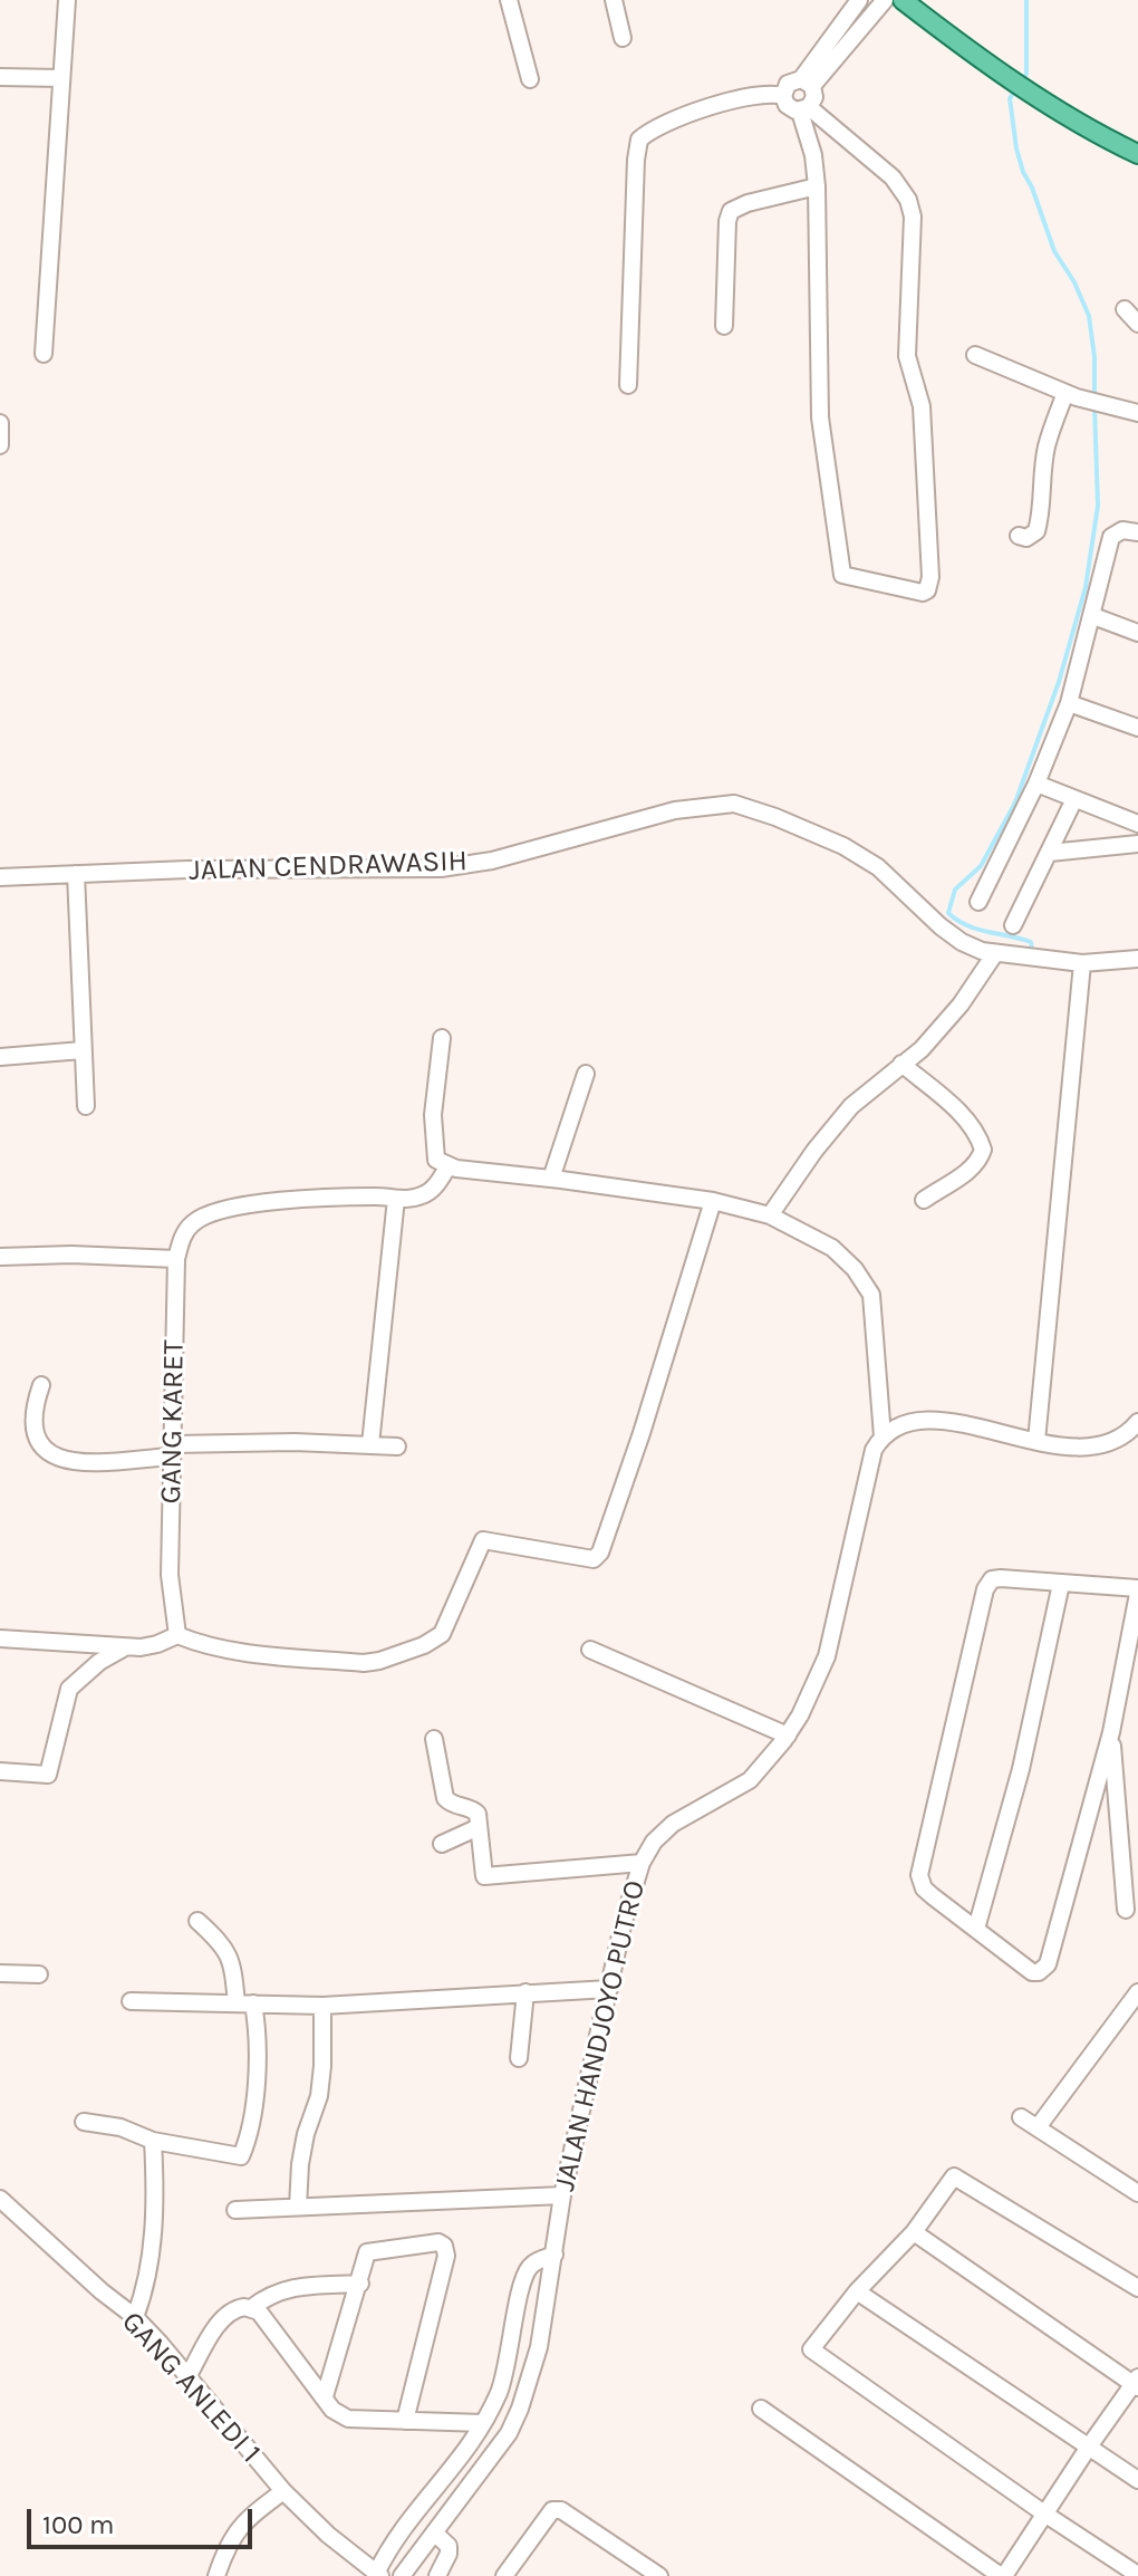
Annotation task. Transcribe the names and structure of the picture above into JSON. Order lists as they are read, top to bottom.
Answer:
{
  "streets": {
    "street": [
      "JALAN CENDRAWASIH",
      "GANG KARET",
      "JALAN HANDJOYO PUTRO",
      "GANG ANLEDI 1"
    ]
  },
  "scale_bar": "100 m"
}
